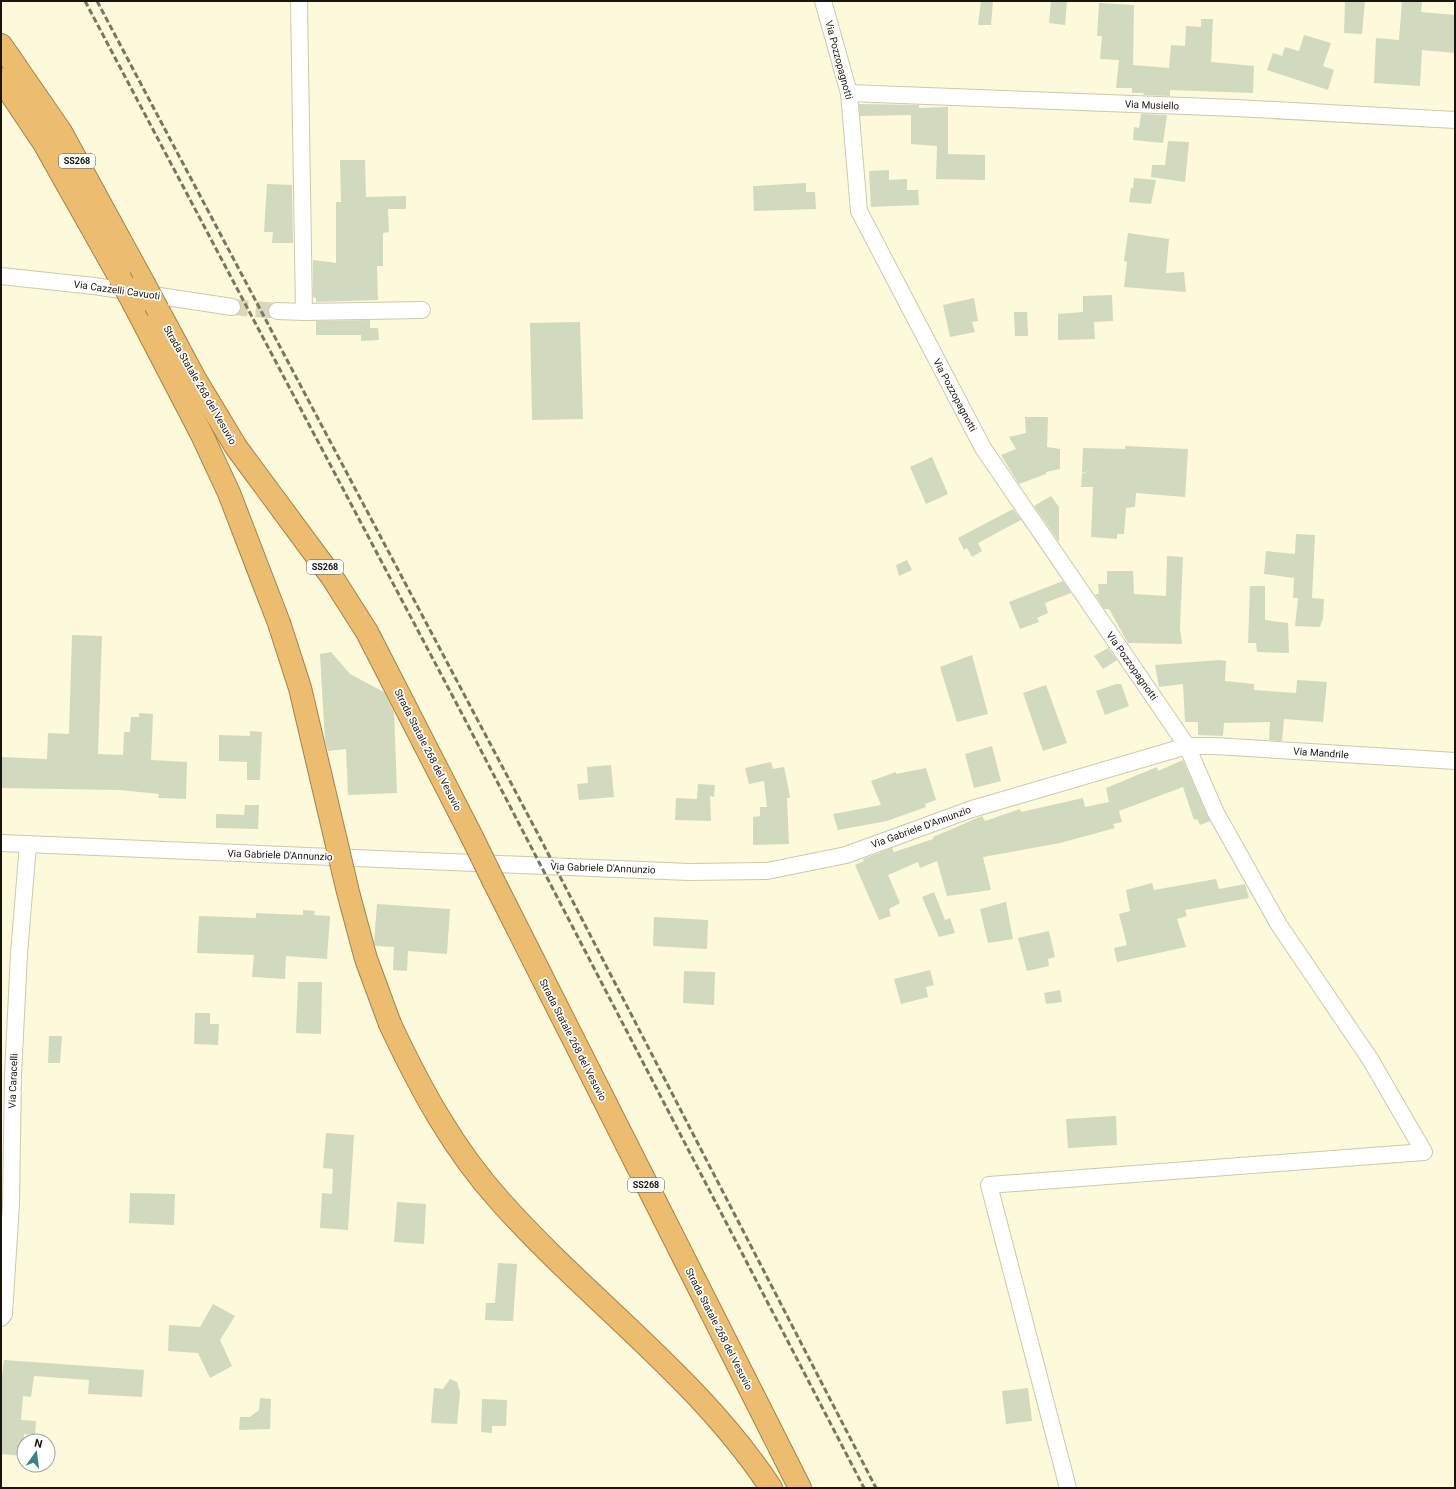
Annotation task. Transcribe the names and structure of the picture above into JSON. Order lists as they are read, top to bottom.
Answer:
{
  "streets": {
    "highway": ["SS268", "Strada Statale 268 del Vesuvio"],
    "street": [
      "Via Pozzopagnotti",
      "Via Musiello",
      "Via Cazzelli Cavuoti",
      "Via Mandrile",
      "Via Gabriele D'Annunzio",
      "Via Caracelli"
    ]
  },
  "crossings": [
    ["Via Pozzopagnotti", "Via Musiello"],
    ["Via Pozzopagnotti", "Via Mandrile"],
    ["Via Pozzopagnotti", "Via Gabriele D'Annunzio"],
    ["Via Mandrile", "Via Gabriele D'Annunzio"],
    ["Via Gabriele D'Annunzio", "Via Caracelli"]
  ],
  "north": "top"
}
